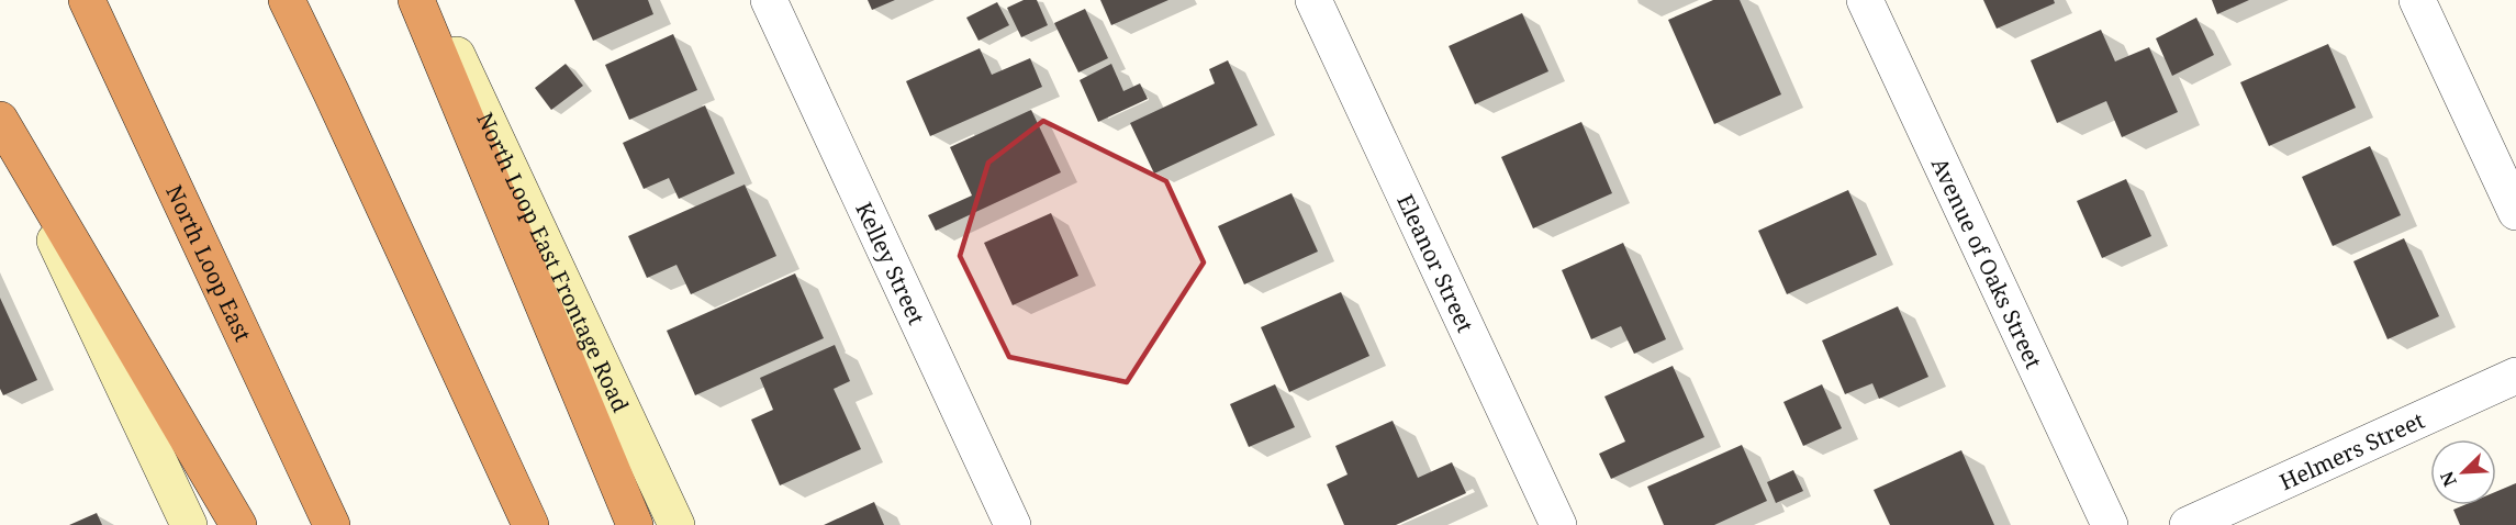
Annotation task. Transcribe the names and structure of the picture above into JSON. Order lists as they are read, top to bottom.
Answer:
{
  "streets": {
    "highway": ["North Loop East"],
    "main road": ["North Loop East Frontage Road"],
    "street": [
      "Kelley Street",
      "Eleanor Street",
      "Avenue of Oaks Street",
      "Helmers Street"
    ]
  },
  "north": "bottom left"
}
